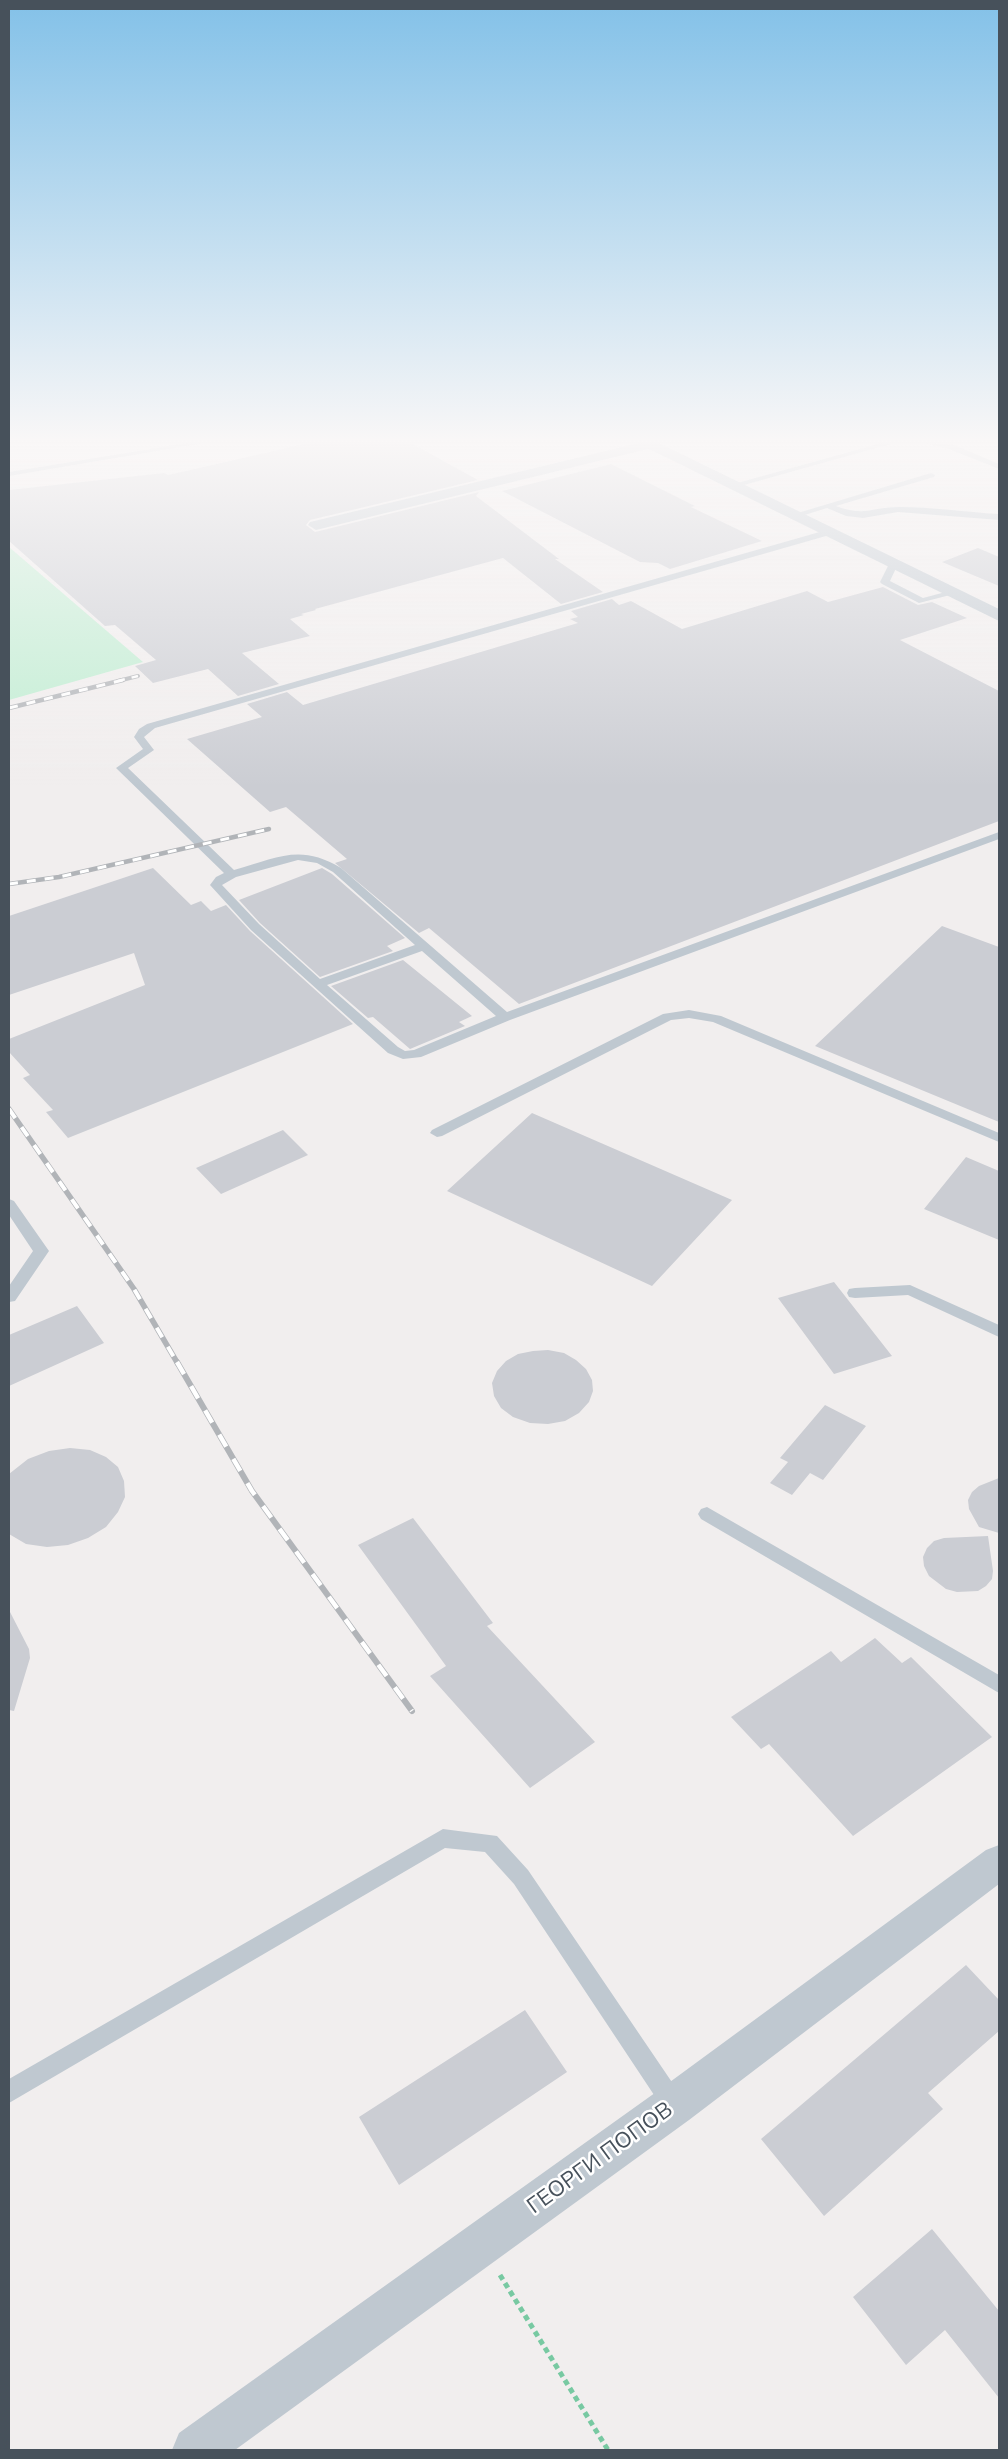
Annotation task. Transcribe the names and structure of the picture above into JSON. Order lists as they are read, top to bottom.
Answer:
{
  "streets": {
    "street": ["ГЕОРГИ ПОПОВ"]
  }
}
